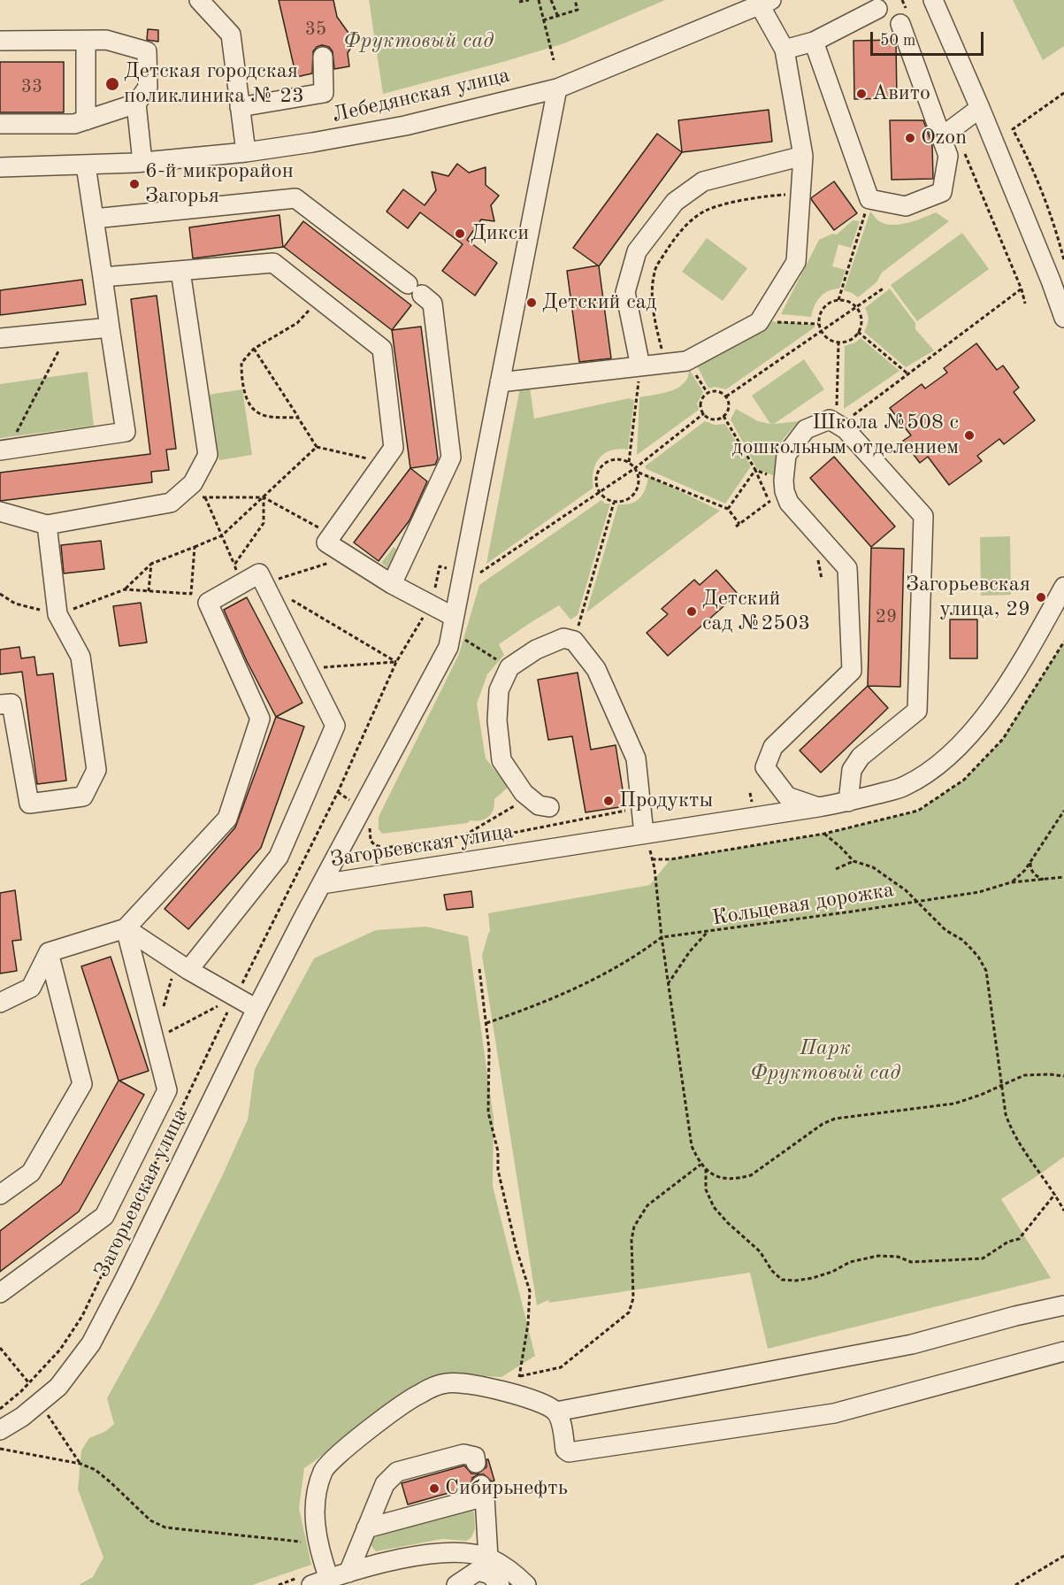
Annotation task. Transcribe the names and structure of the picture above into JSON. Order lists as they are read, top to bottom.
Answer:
{
  "streets": {
    "street": ["Лебедянская улица", "Загорьевская улица"],
    "path": ["Кольцевая дорожка"]
  },
  "parks": ["Фруктовый сад", "Парк Фруктовый сад"],
  "places": [
    "Детская городская поликлиника № 23",
    "Авито",
    "Ozon",
    "6-й микрорайон Загорья",
    "Дикси",
    "Детский сад",
    "Школа №508 с дошкольным отделением",
    "Загорьевская улица, 29",
    "Детский сад №2503",
    "Продукты",
    "Сибирьнефть"
  ],
  "house_numbers": ["35", "33", "29"],
  "scale_bar": "50 m"
}
